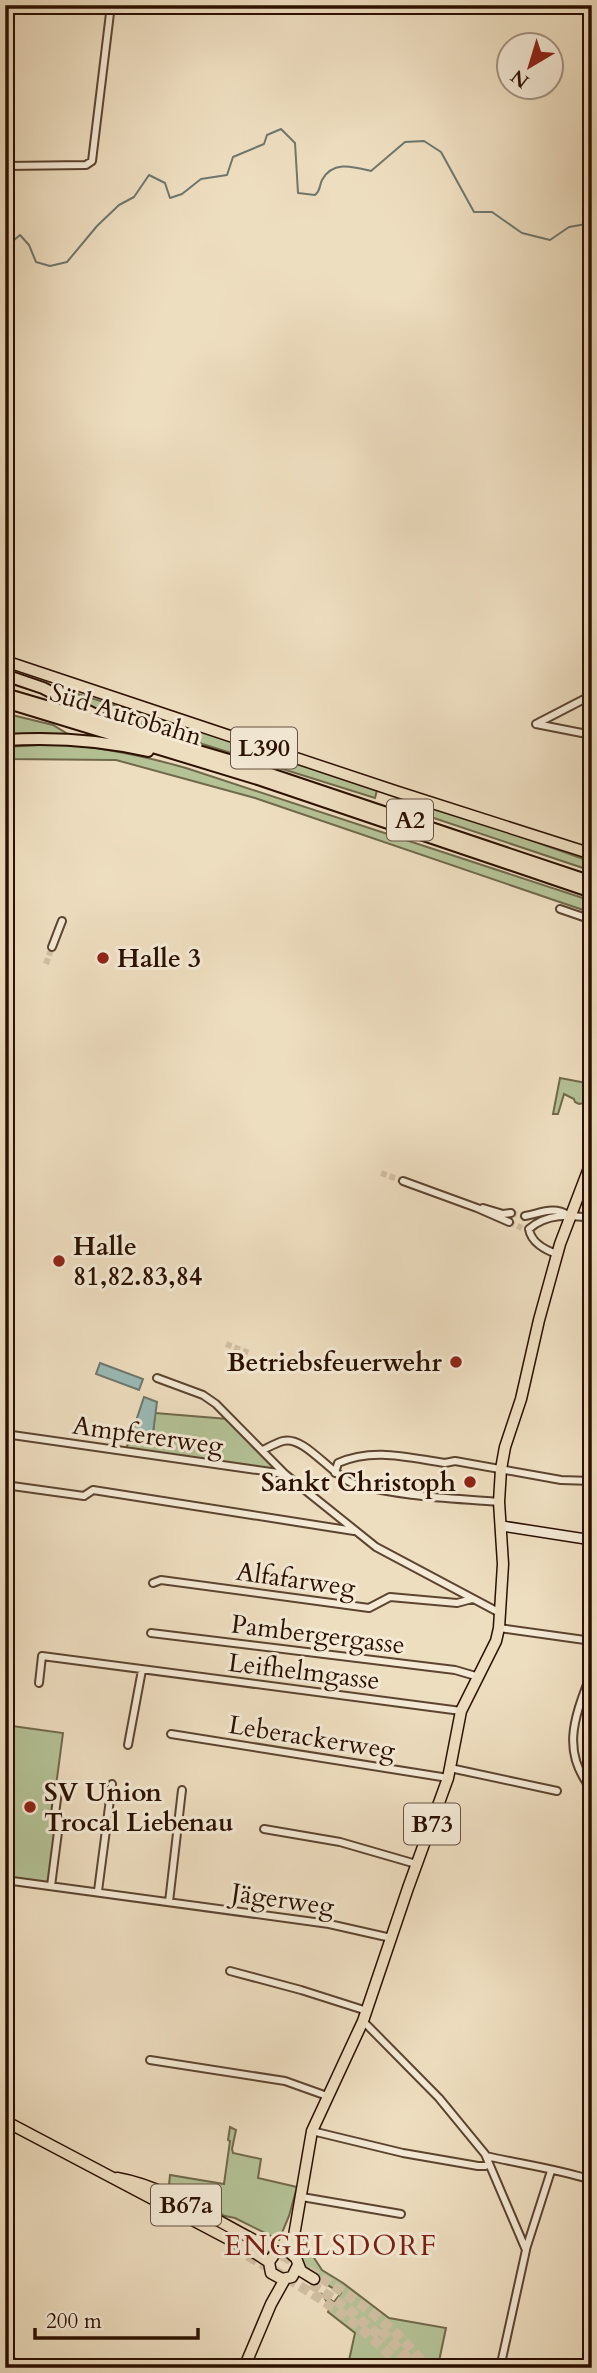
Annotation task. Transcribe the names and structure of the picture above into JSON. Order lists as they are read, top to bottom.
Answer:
{
  "streets": {
    "highway": ["Süd Autobahn", "A2"],
    "main road": ["L390", "B73", "B67a"],
    "street": [
      "Ampfererweg",
      "Alfafarweg",
      "Pambergergasse",
      "Leifhelmgasse",
      "Leberackerweg",
      "Jägerweg"
    ]
  },
  "crossings": [
    ["Pambergergasse", "B73"],
    ["Leifhelmgasse", "B73"],
    ["Leberackerweg", "B73"],
    ["B73", "Jägerweg"]
  ],
  "districts": ["ENGELSDORF"],
  "places": [
    "Halle 3",
    "Halle 81,82.83,84",
    "Betriebsfeuerwehr",
    "Sankt Christoph",
    "SV Union Trocal Liebenau"
  ],
  "scale_bar": "200 m",
  "north": "bottom left"
}
